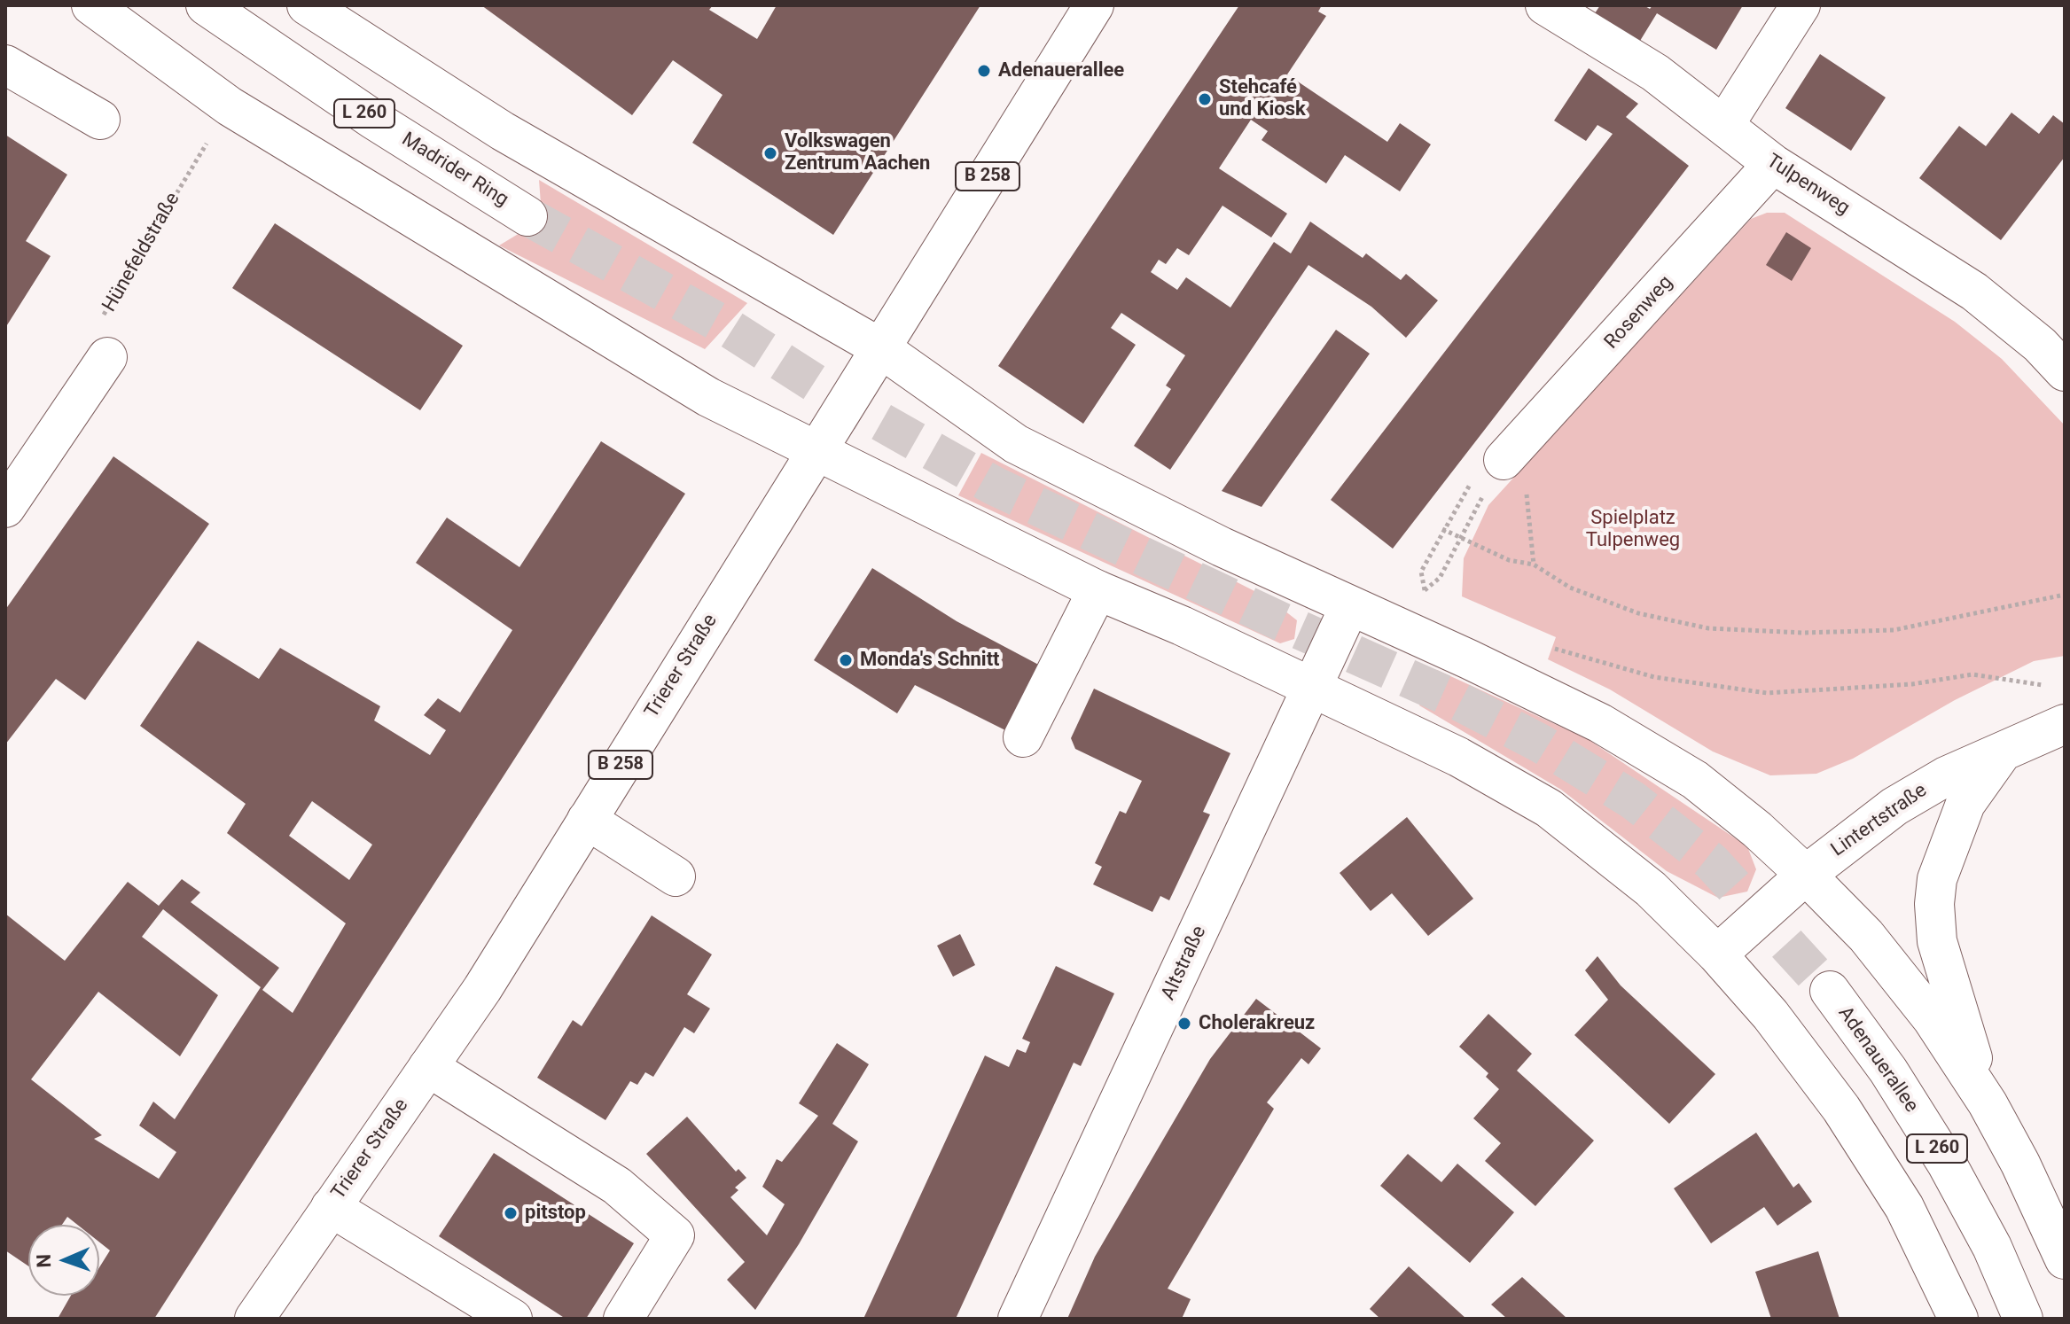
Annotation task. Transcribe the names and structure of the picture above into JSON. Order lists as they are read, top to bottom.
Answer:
{
  "streets": {
    "main road": [
      "L 260",
      "Madrider Ring",
      "B 258",
      "Tulpenweg",
      "Rosenweg",
      "Trierer Straße",
      "Lintertstraße",
      "Altstraße",
      "Adenauerallee"
    ],
    "path": ["Hünefeldstraße"]
  },
  "crossings": [
    ["Tulpenweg", "Rosenweg"]
  ],
  "parks": ["Spielplatz Tulpenweg"],
  "places": [
    "Adenauerallee",
    "Stehcafé und Kiosk",
    "Volkswagen Zentrum Aachen",
    "Monda's Schnitt",
    "Cholerakreuz",
    "pitstop"
  ],
  "north": "left"
}
